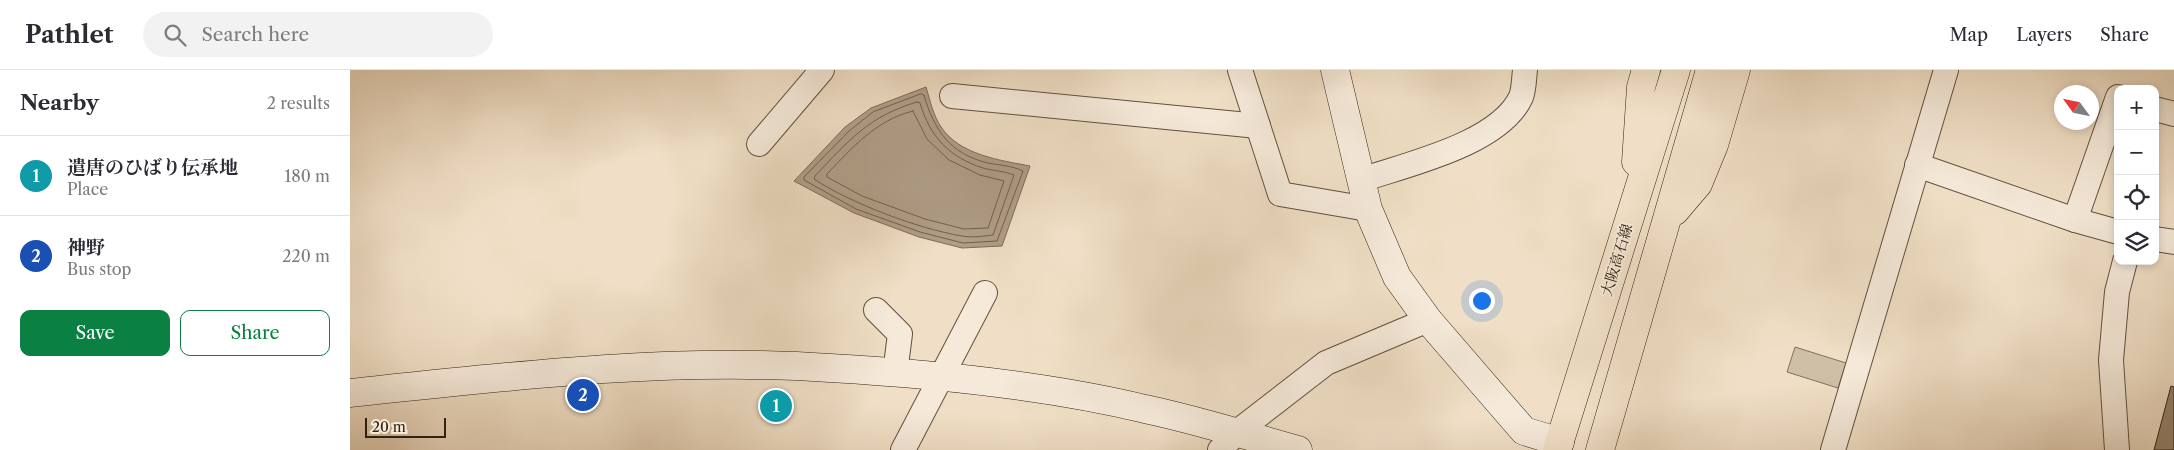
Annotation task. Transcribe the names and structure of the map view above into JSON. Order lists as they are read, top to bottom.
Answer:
{
  "streets": {
    "main road": ["大阪高石線"]
  },
  "scale_bar": "20 m",
  "north": "top left",
  "page": {
    "header": "Pathlet",
    "search": "Search here",
    "nav": ["Map", "Layers", "Share"],
    "heading": ["Nearby", "2 results"],
    "map_buttons": ["+", "−"],
    "list": [
      {
        "mark": "1",
        "name": "遣唐のひばり伝承地",
        "note": "Place",
        "value": "180 m"
      },
      {
        "mark": "2",
        "name": "神野",
        "note": "Bus stop",
        "value": "220 m"
      }
    ],
    "buttons": ["Save", "Share"],
    "pins": ["2", "1"],
    "scale": "20 m"
  }
}
